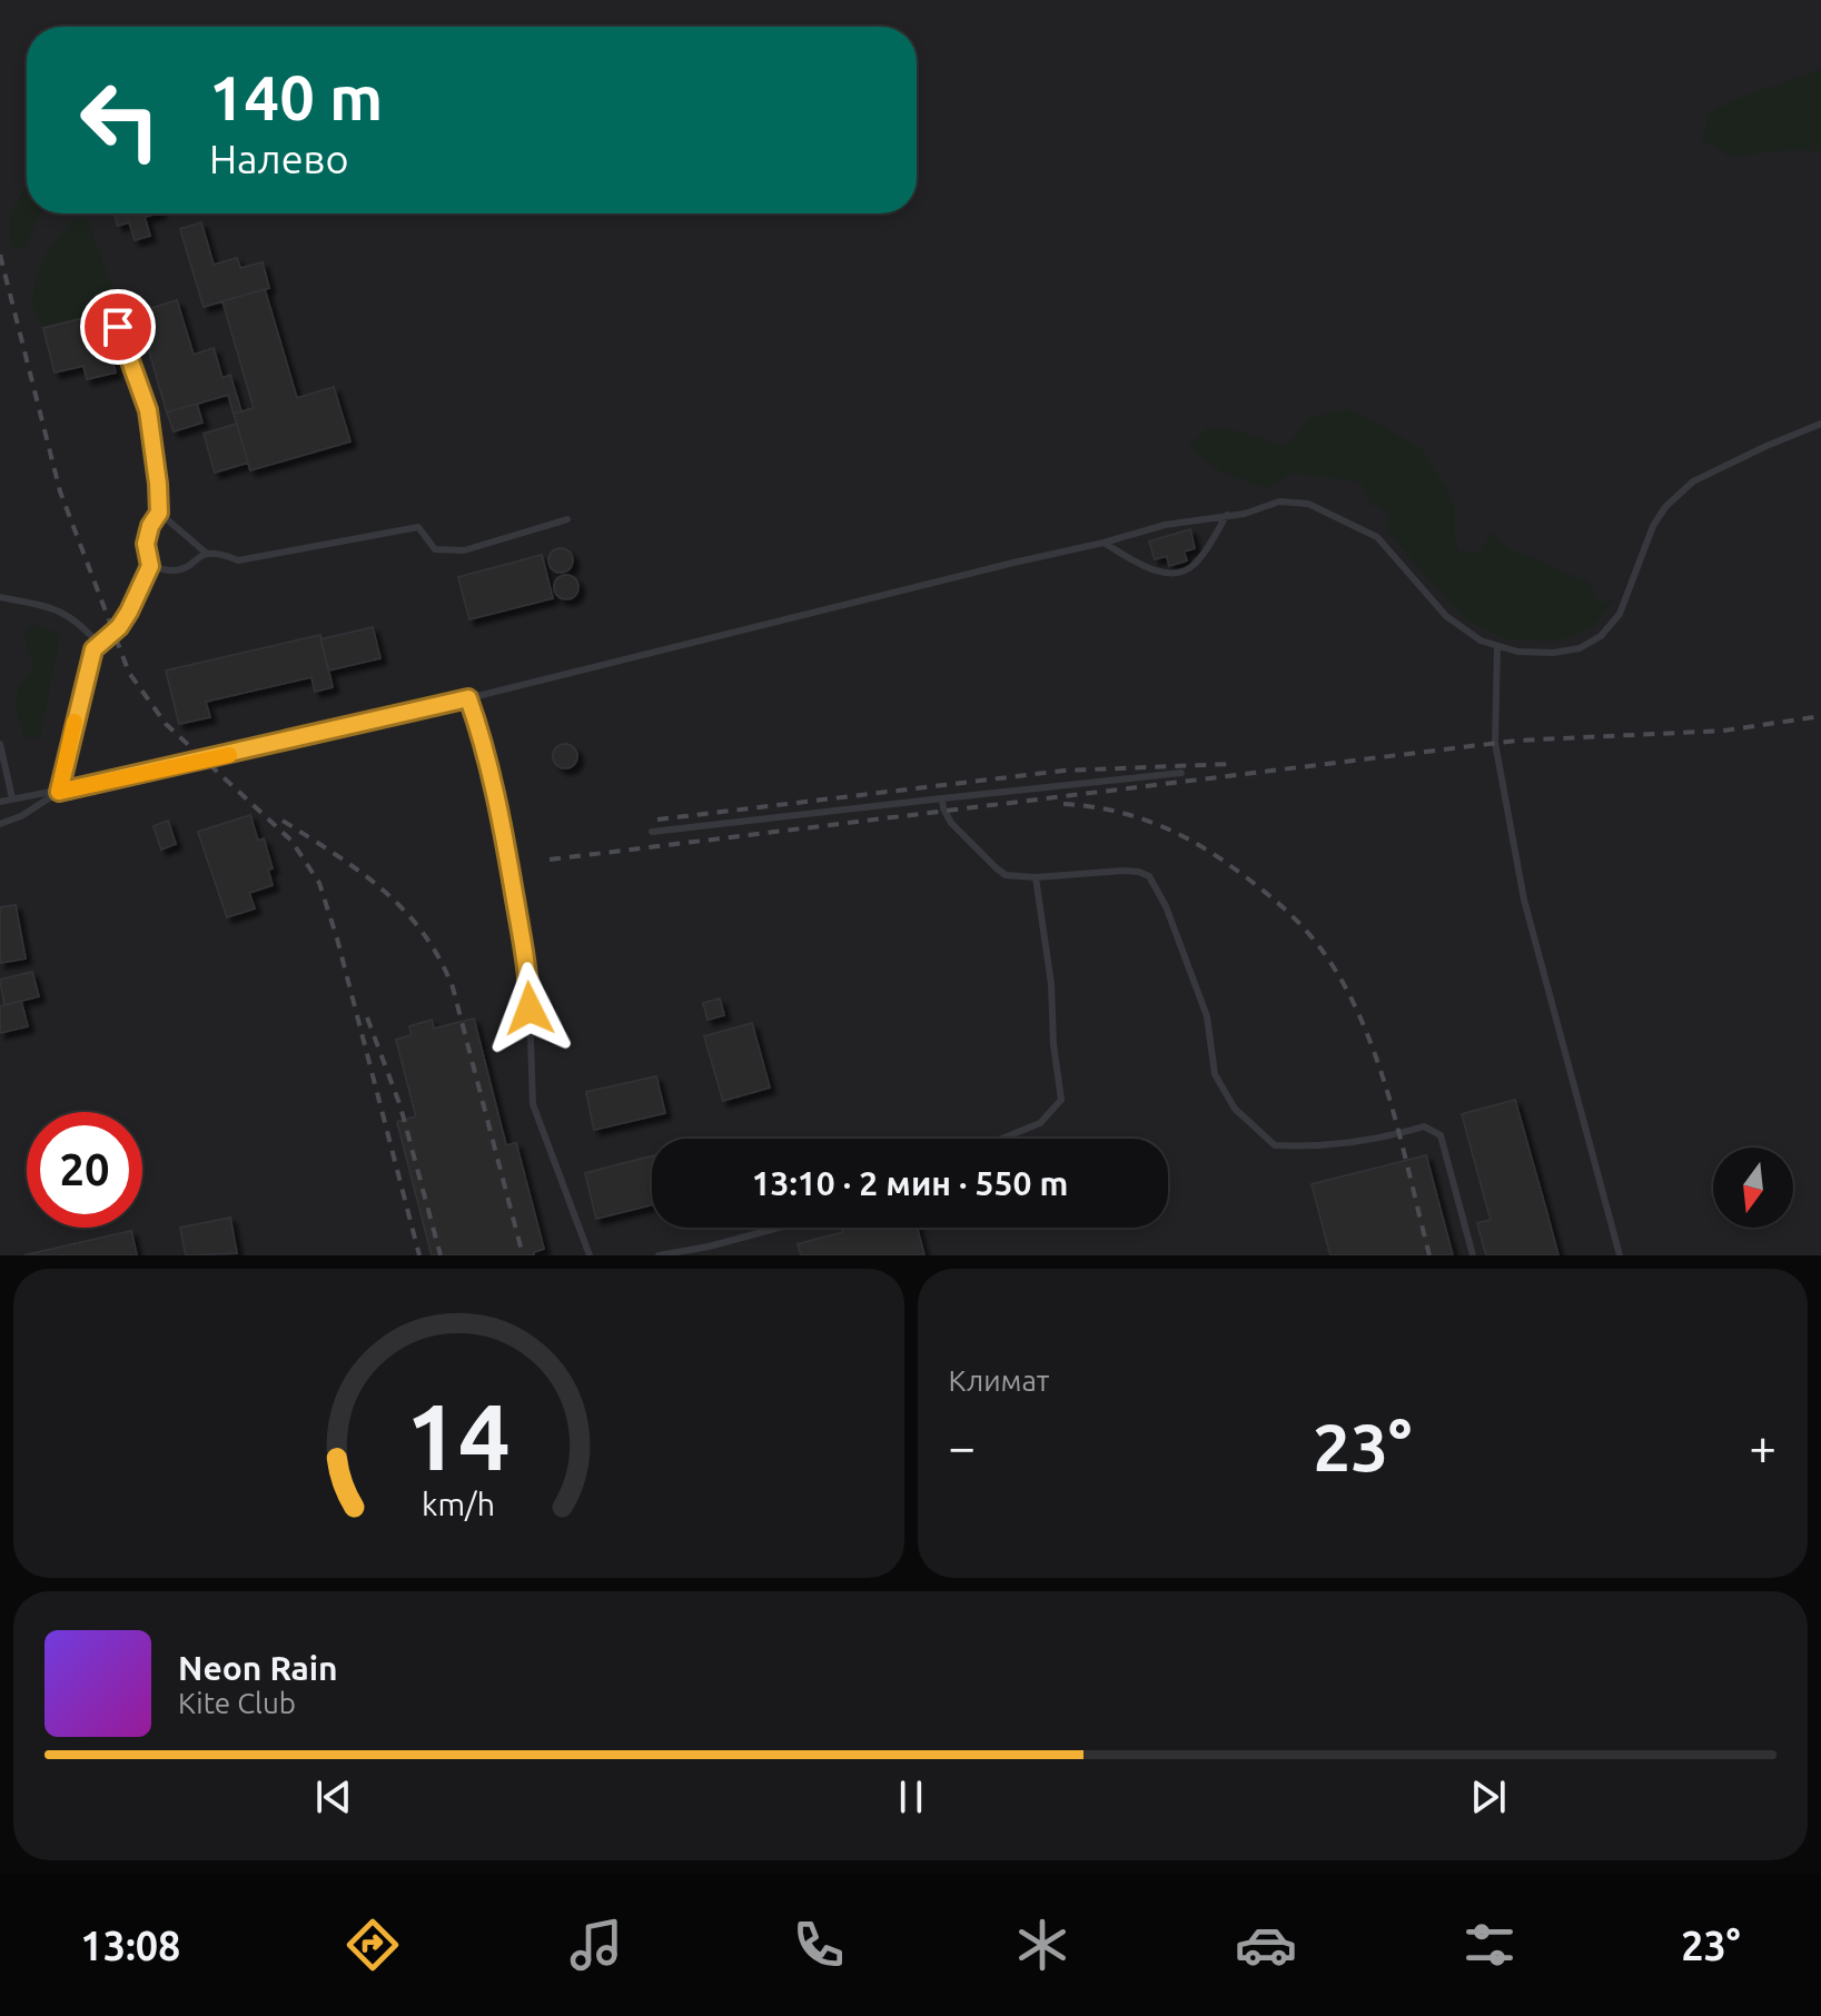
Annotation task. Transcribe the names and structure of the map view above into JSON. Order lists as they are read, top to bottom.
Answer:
{
  "north": "bottom",
  "page": {
    "turn": ["140 m", "Налево"],
    "limit": "20",
    "trip": "13:10 · 2 мин · 550 m",
    "tile": "Климат",
    "heat": ["−", "23°", "+"],
    "song": ["Neon Rain", "Kite Club"],
    "tabs": ["13:08", "23°"],
    "gauge": ["14", "km/h"]
  }
}
